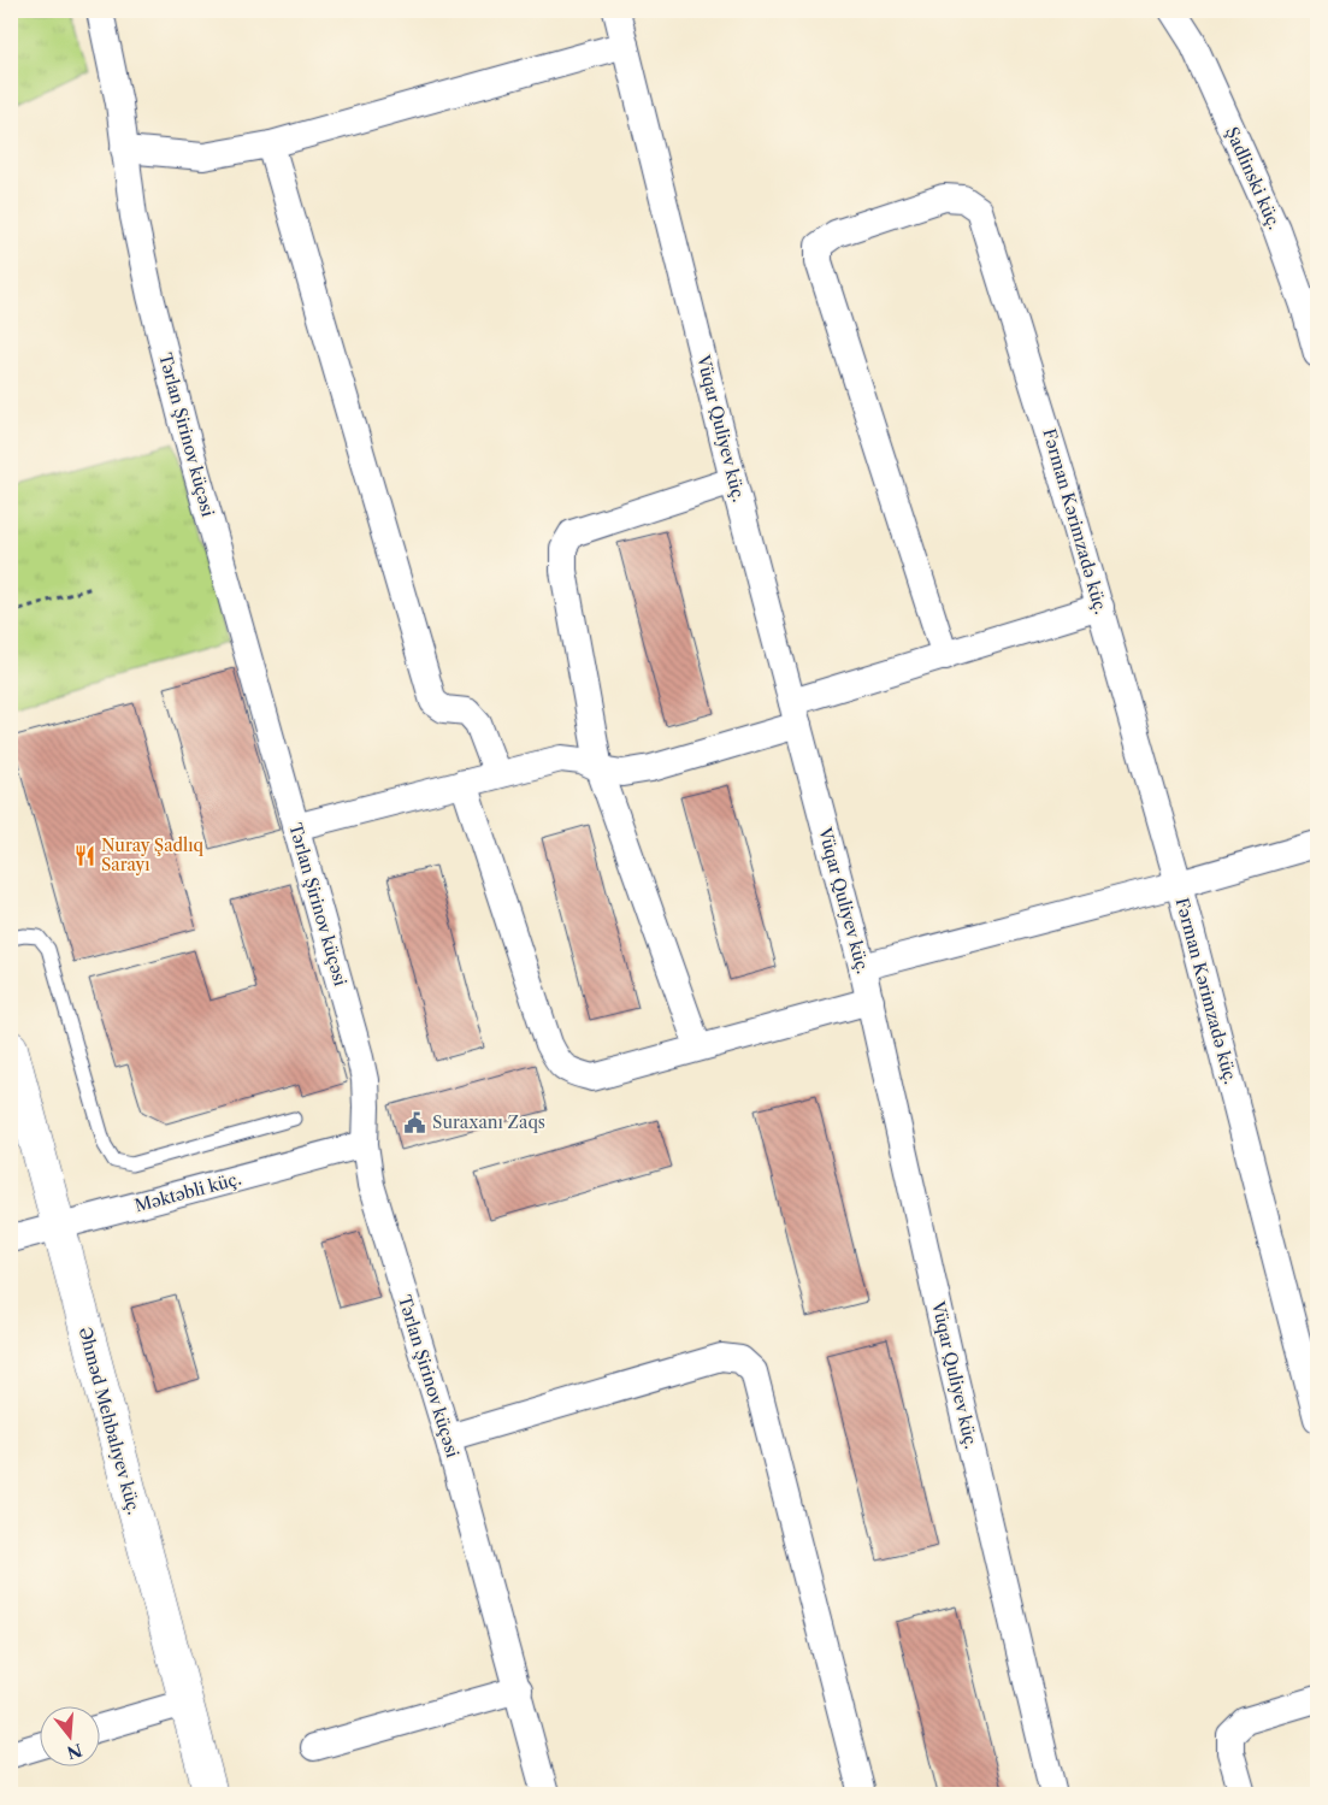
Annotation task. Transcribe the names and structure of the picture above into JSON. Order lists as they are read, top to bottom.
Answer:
{
  "streets": {
    "street": [
      "Şadlinski küç.",
      "Vüqar Quliyev küç.",
      "Tərlan Şirinov küçəsi",
      "Fərman Kərimzadə küç.",
      "Məktəbli küç.",
      "Əhməd Mehbalıyev küç."
    ]
  },
  "crossings": [
    ["Tərlan Şirinov küçəsi", "Məktəbli küç."],
    ["Məktəbli küç.", "Əhməd Mehbalıyev küç."]
  ],
  "places": {
    "restaurant": ["Nuray Şadlıq Sarayı"],
    "public building": ["Suraxanı Zaqs"]
  },
  "north": "bottom"
}
